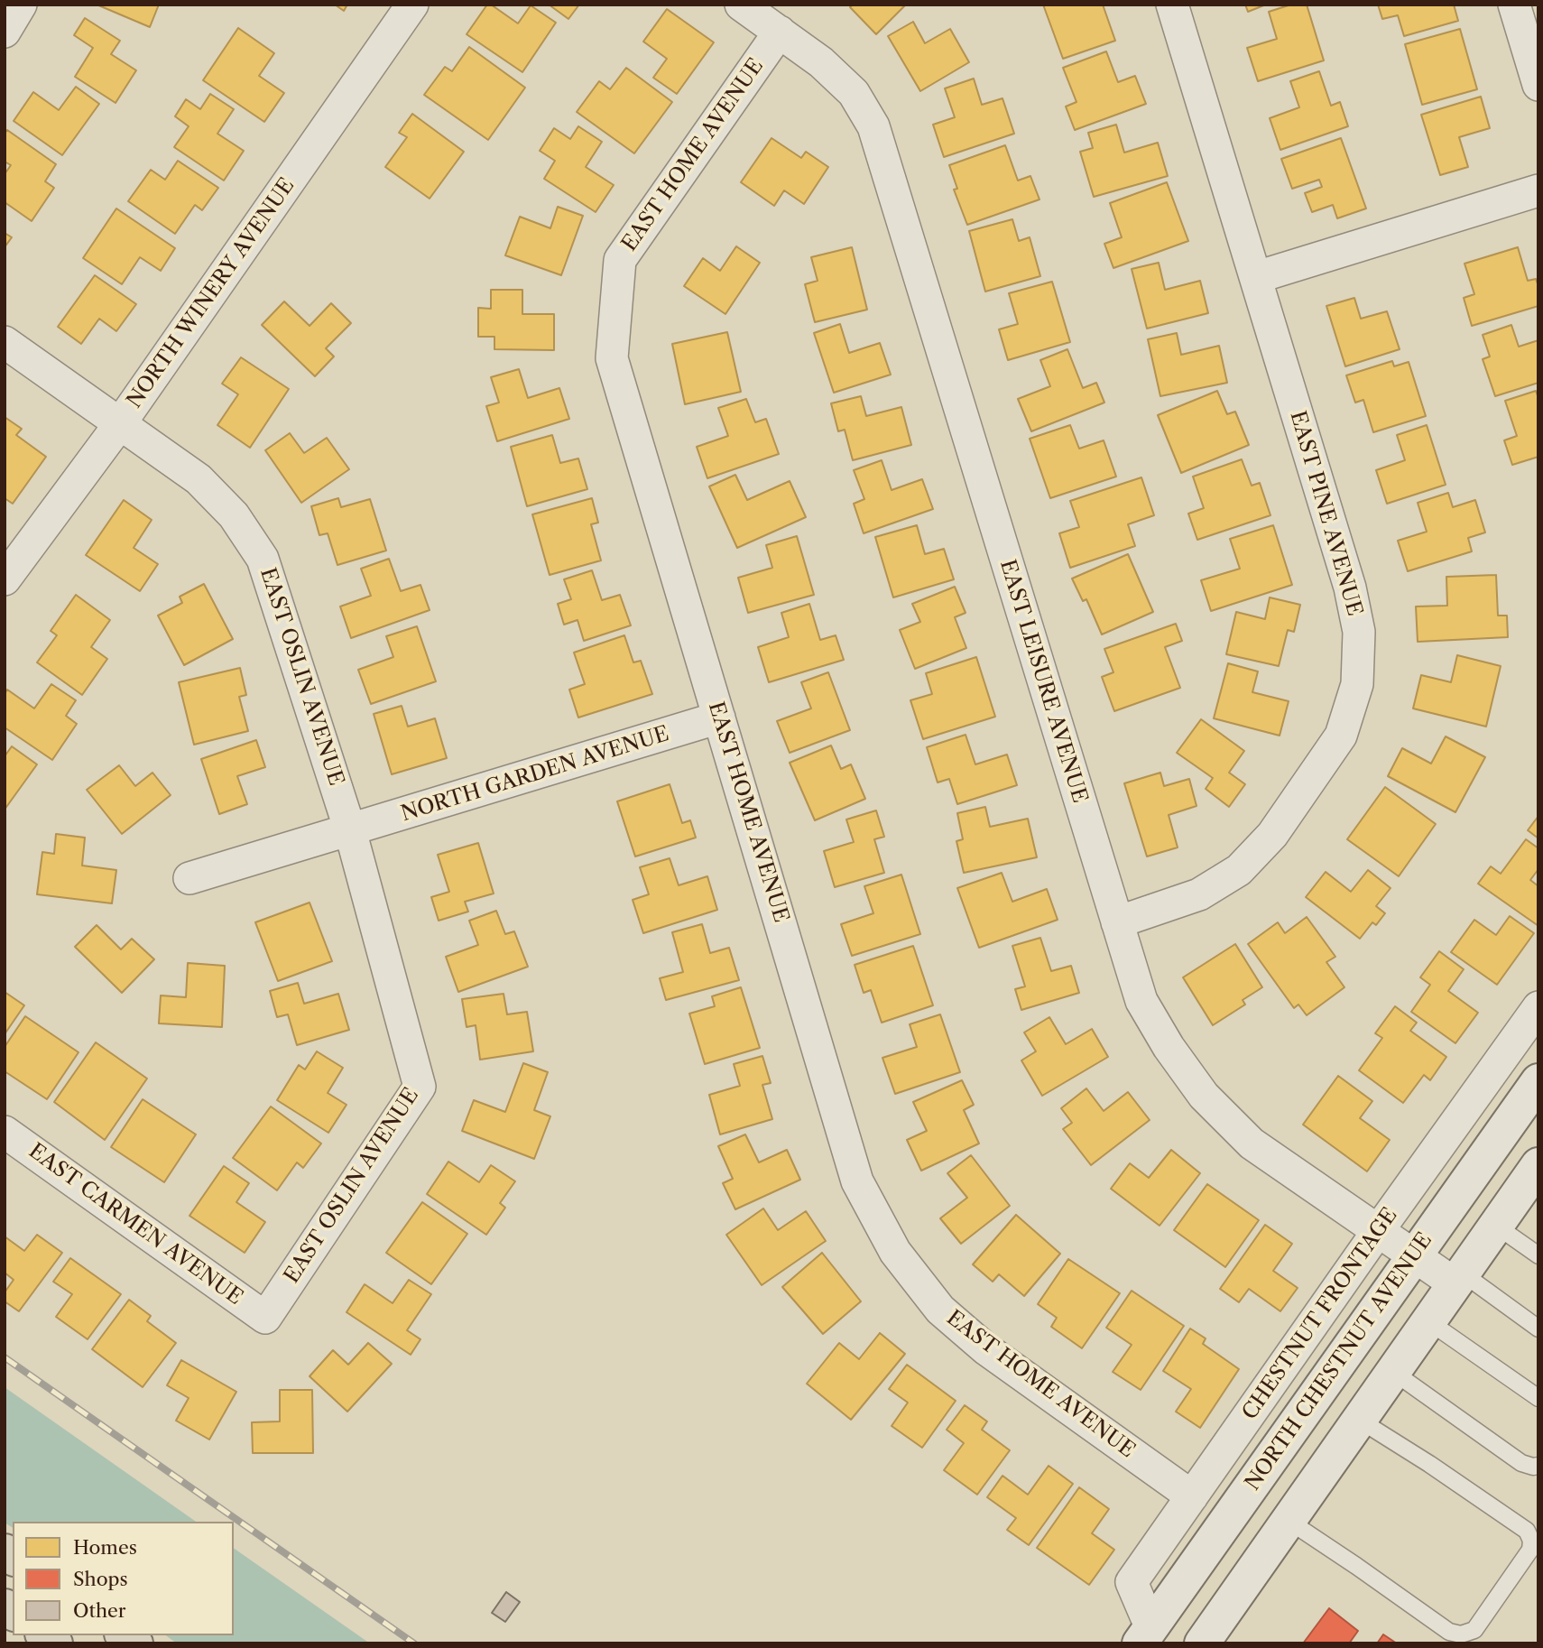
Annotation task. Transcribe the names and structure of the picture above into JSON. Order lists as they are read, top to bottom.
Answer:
{
  "streets": {
    "main road": ["NORTH CHESTNUT AVENUE"],
    "street": [
      "EAST HOME AVENUE",
      "NORTH WINERY AVENUE",
      "EAST PINE AVENUE",
      "EAST OSLIN AVENUE",
      "EAST LEISURE AVENUE",
      "NORTH GARDEN AVENUE",
      "EAST CARMEN AVENUE",
      "CHESTNUT FRONTAGE"
    ]
  },
  "crossings": [
    ["EAST HOME AVENUE", "EAST LEISURE AVENUE"],
    ["EAST HOME AVENUE", "NORTH GARDEN AVENUE"],
    ["EAST HOME AVENUE", "CHESTNUT FRONTAGE"],
    ["NORTH WINERY AVENUE", "EAST OSLIN AVENUE"],
    ["EAST PINE AVENUE", "EAST LEISURE AVENUE"],
    ["EAST OSLIN AVENUE", "NORTH GARDEN AVENUE"],
    ["EAST OSLIN AVENUE", "EAST CARMEN AVENUE"],
    ["EAST LEISURE AVENUE", "CHESTNUT FRONTAGE"],
    ["EAST LEISURE AVENUE", "NORTH CHESTNUT AVENUE"],
    ["CHESTNUT FRONTAGE", "NORTH CHESTNUT AVENUE"]
  ],
  "legend": ["Homes", "Shops", "Other"]
}
